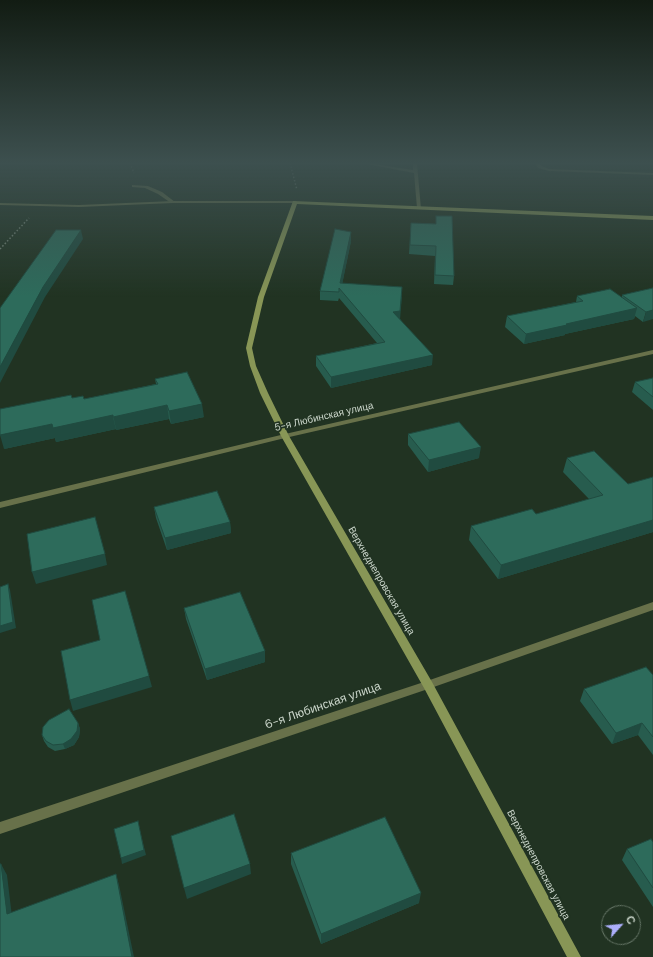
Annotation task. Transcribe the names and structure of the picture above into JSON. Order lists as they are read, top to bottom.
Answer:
{
  "streets": {
    "street": ["5-я Любинская улица", "Верхнеднепровская улица", "6-я Любинская улица"]
  },
  "crossings": [
    ["5-я Любинская улица", "Верхнеднепровская улица"],
    ["Верхнеднепровская улица", "6-я Любинская улица"]
  ],
  "north": "top right"
}
